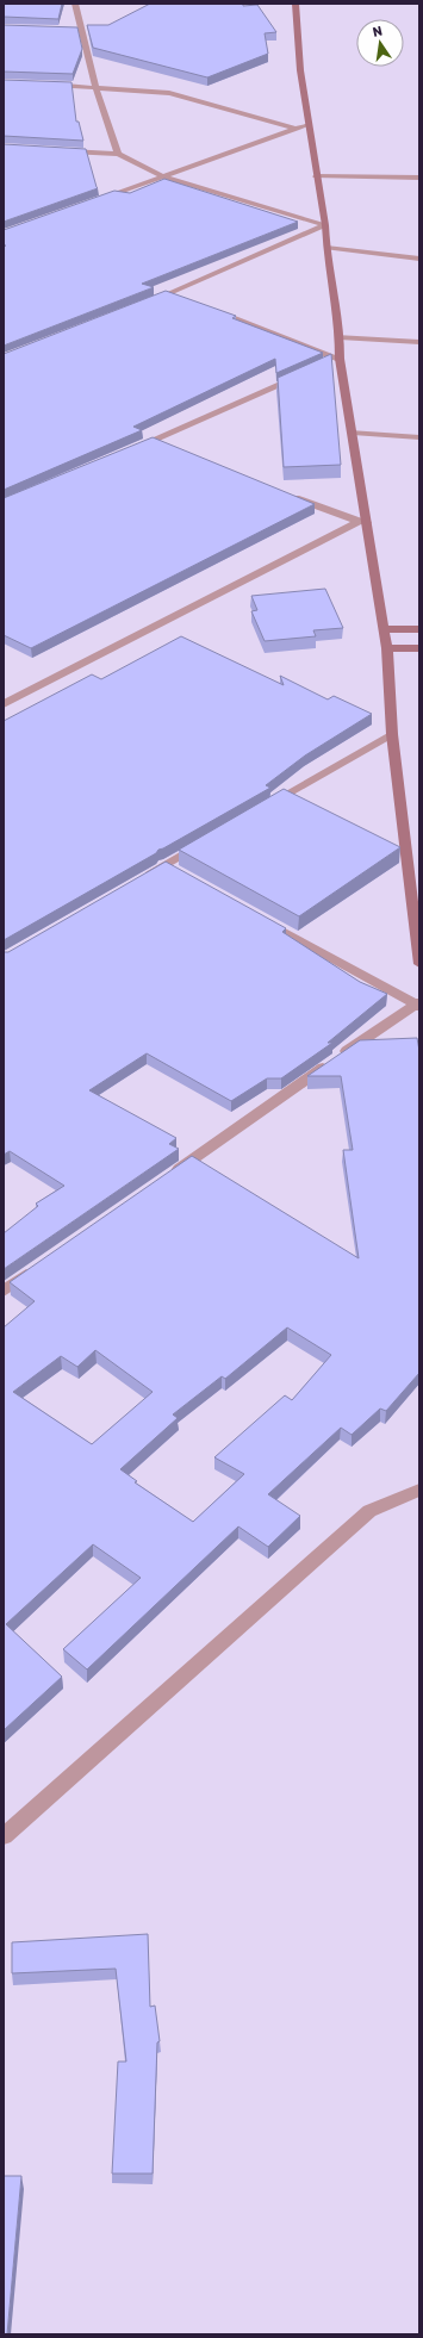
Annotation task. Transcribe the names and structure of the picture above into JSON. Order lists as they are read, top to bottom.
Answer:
{
  "north": "top"
}
